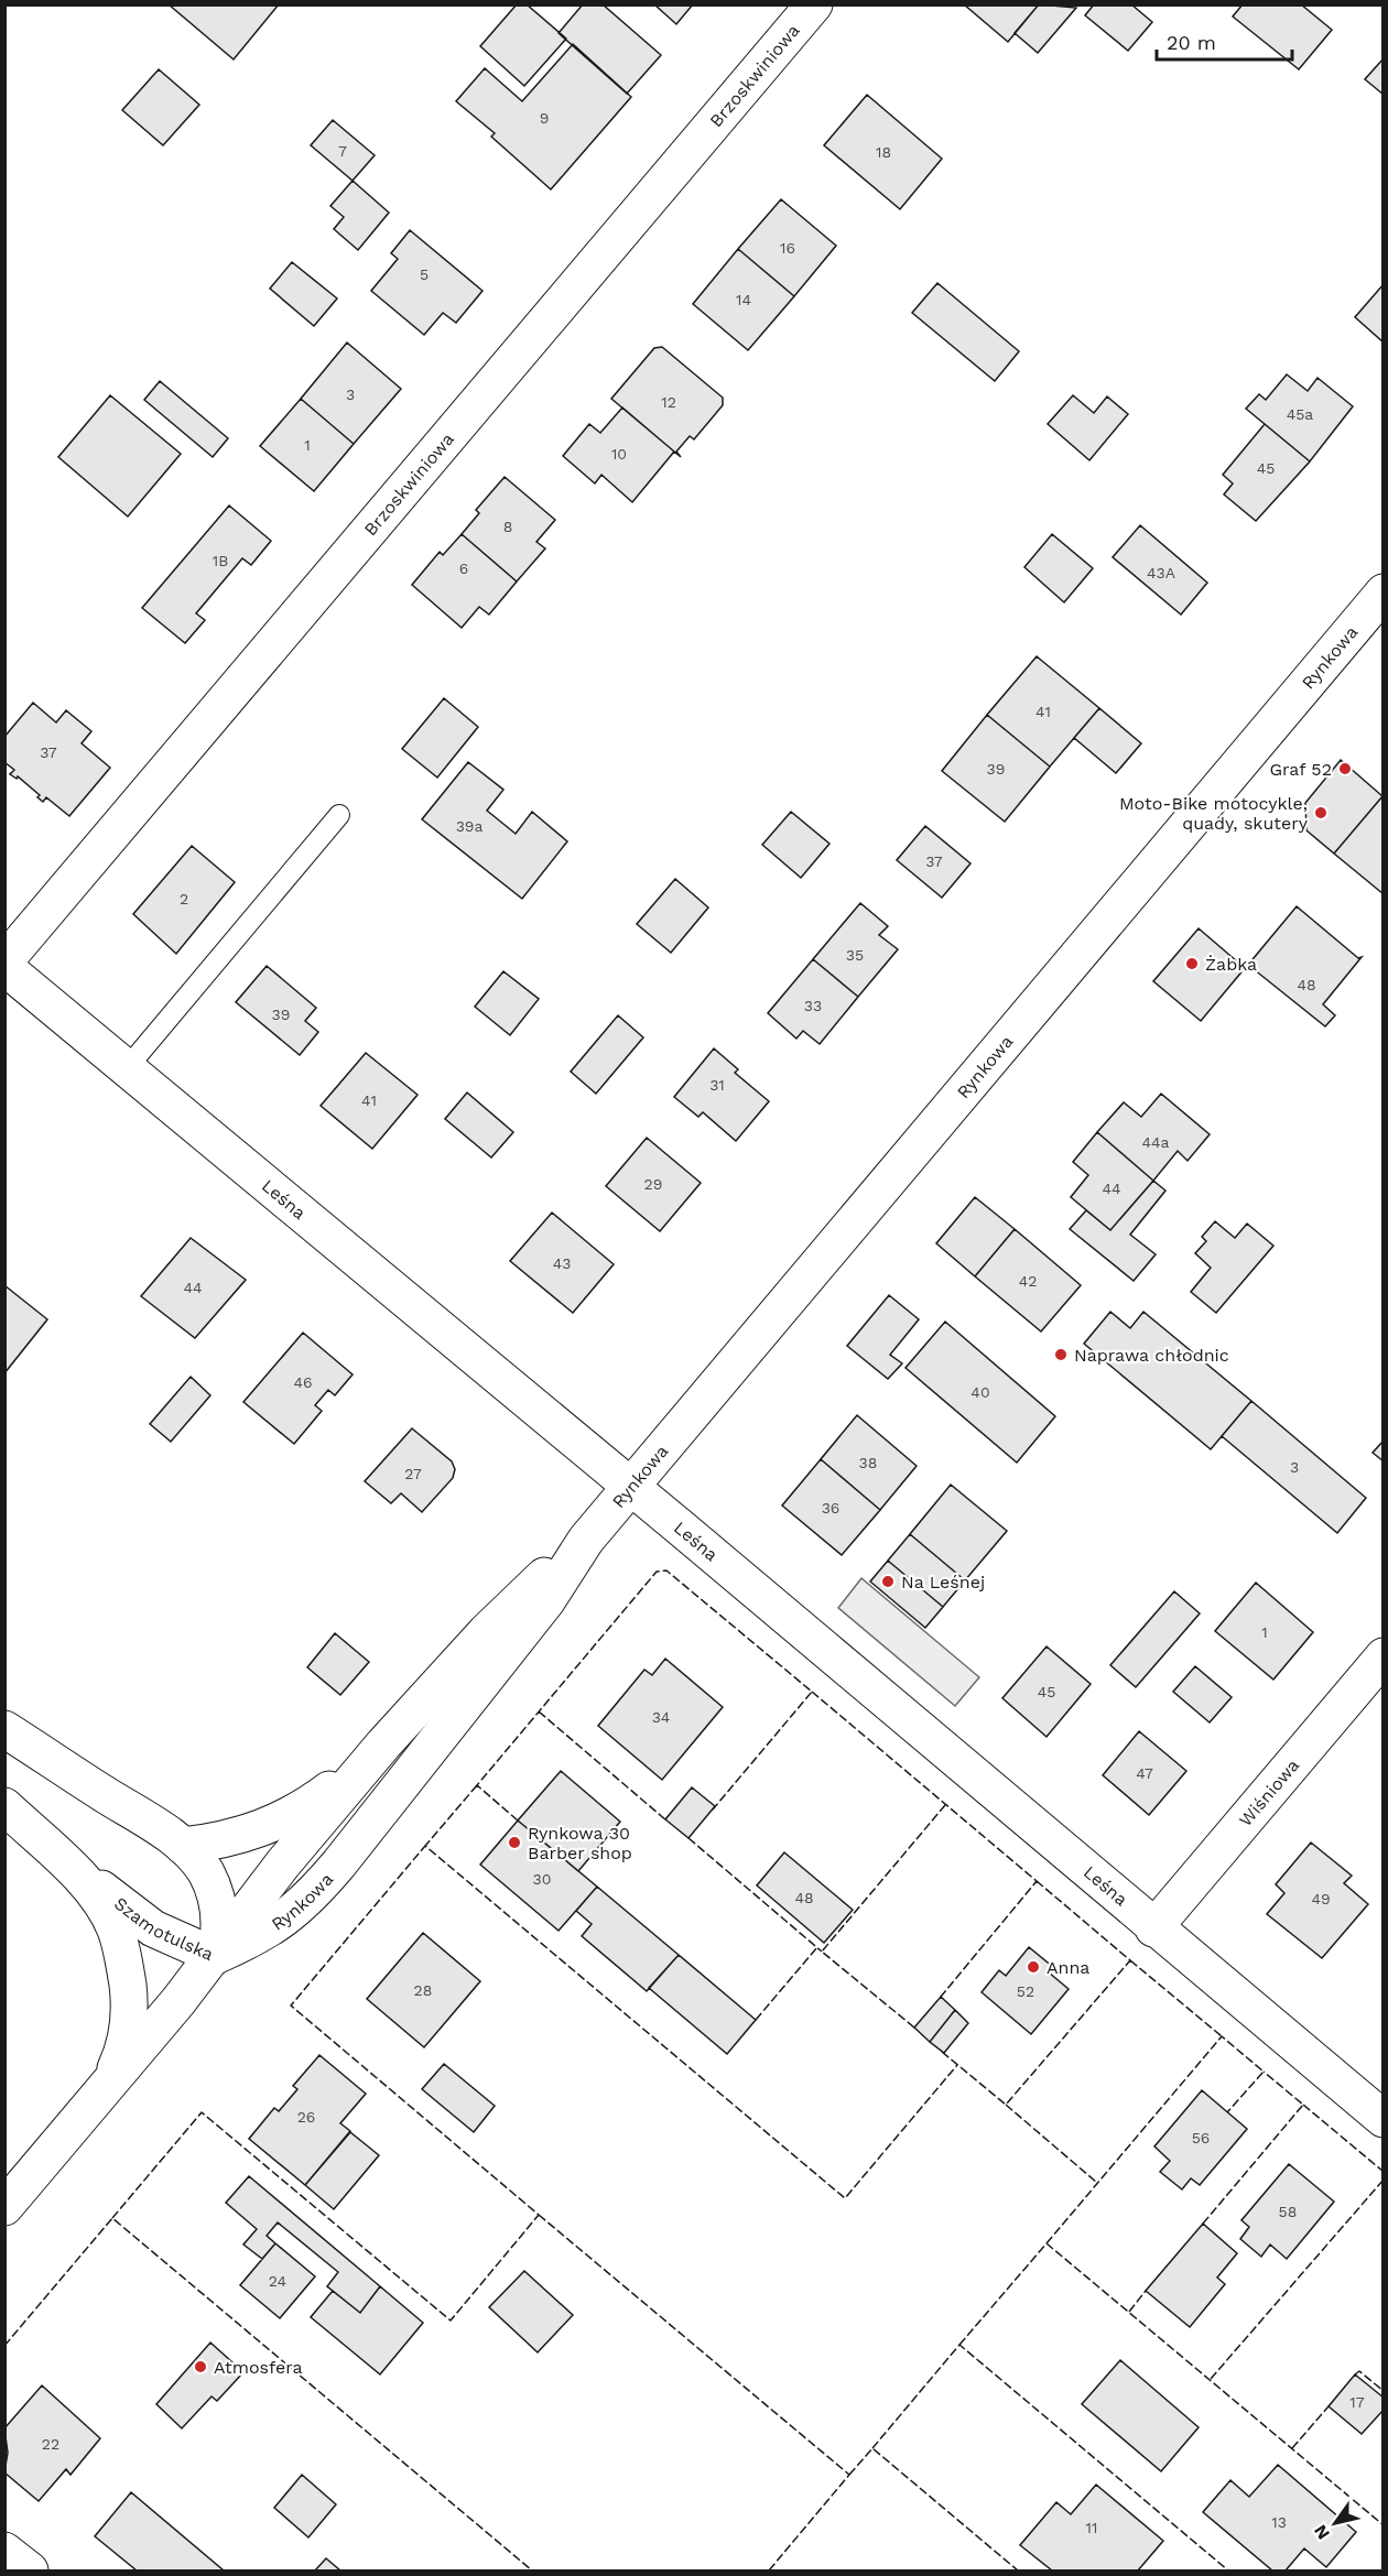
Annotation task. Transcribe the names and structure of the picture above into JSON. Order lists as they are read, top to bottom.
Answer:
{
  "streets": {
    "street": [
      "Brzoskwiniowa",
      "Rynkowa",
      "Leśna",
      "Wiśniowa",
      "Szamotulska"
    ]
  },
  "crossings": [
    ["Rynkowa", "Leśna"],
    ["Rynkowa", "Szamotulska"],
    ["Leśna", "Wiśniowa"]
  ],
  "places": [
    "Graf 52",
    "Moto-Bike motocykle, quady, skutery",
    "Żabka",
    "Naprawa chłodnic",
    "Na Leśnej",
    "Rynkowa 30 Barber shop",
    "Anna",
    "Atmosfera"
  ],
  "house_numbers": [
    "9",
    "7",
    "18",
    "16",
    "5",
    "14",
    "3",
    "12",
    "45a",
    "1",
    "10",
    "45",
    "8",
    "1B",
    "6",
    "43A",
    "41",
    "37",
    "39",
    "39a",
    "37",
    "2",
    "35",
    "48",
    "33",
    "39",
    "31",
    "41",
    "44a",
    "29",
    "44",
    "43",
    "42",
    "44",
    "46",
    "40",
    "38",
    "3",
    "27",
    "36",
    "1",
    "45",
    "34",
    "47",
    "30",
    "48",
    "49",
    "28",
    "52",
    "26",
    "56",
    "58",
    "24",
    "17",
    "22",
    "13",
    "11"
  ],
  "scale_bar": "20 m",
  "north": "bottom left"
}
